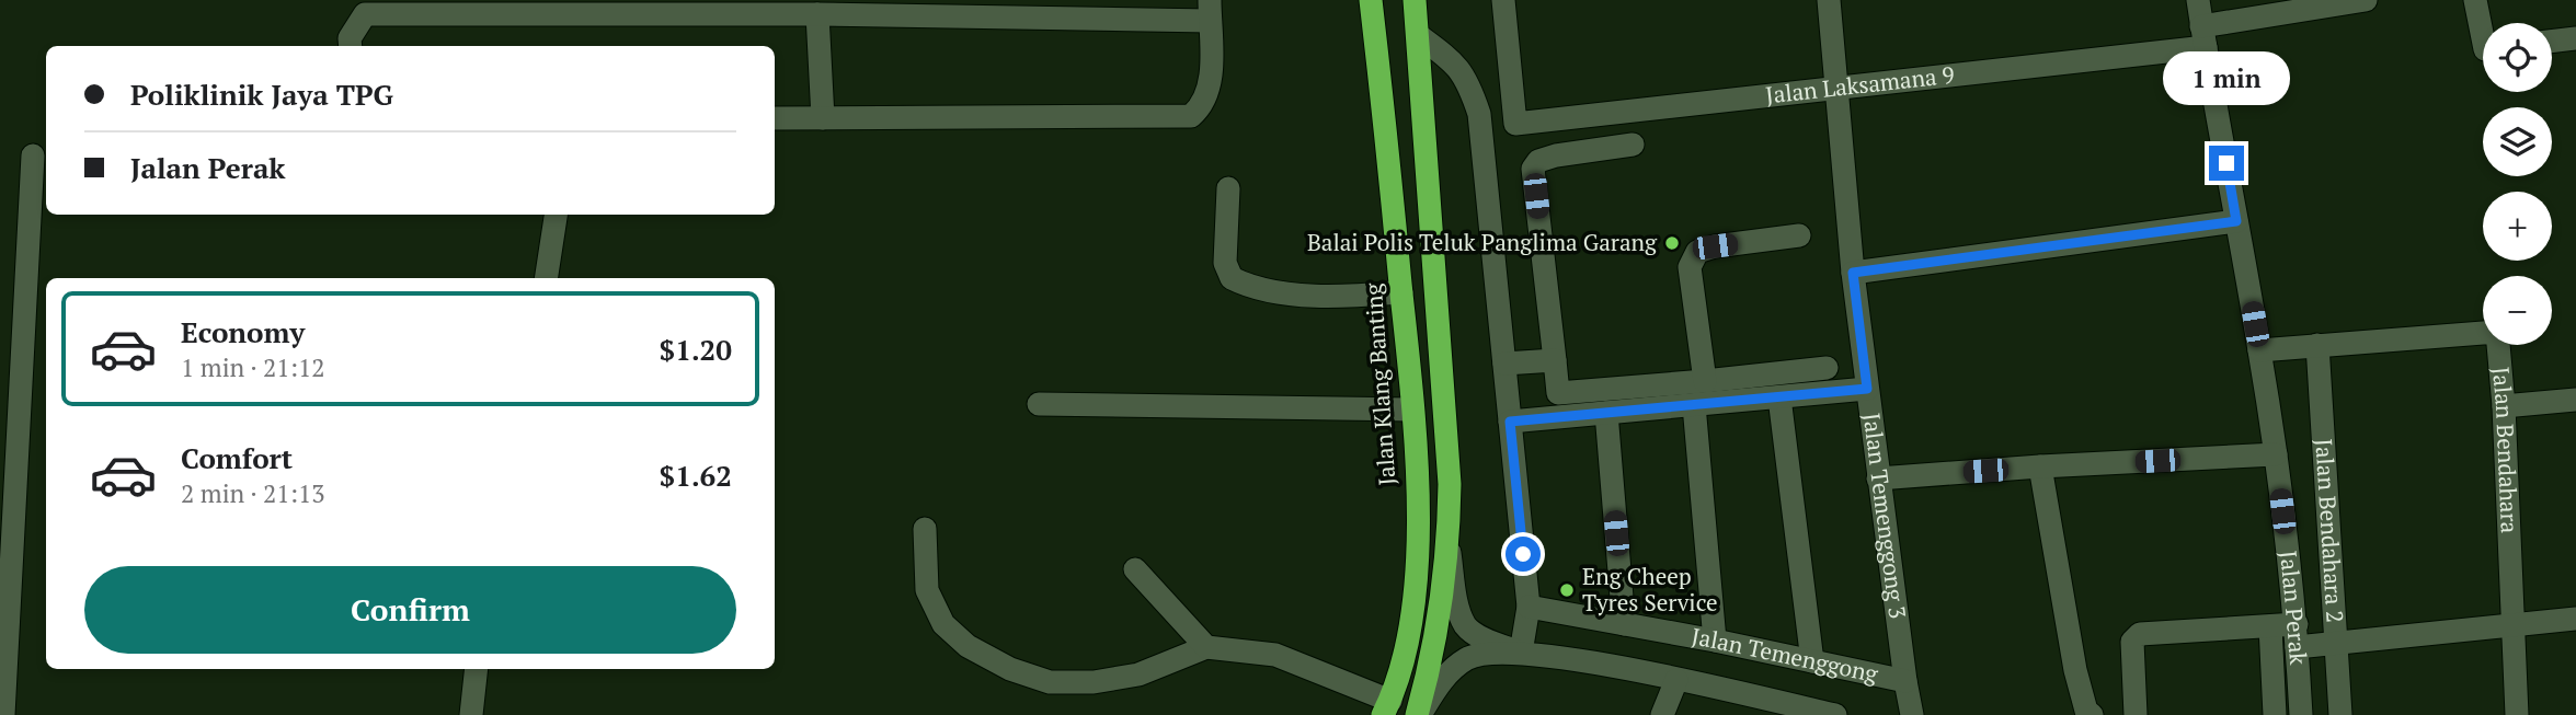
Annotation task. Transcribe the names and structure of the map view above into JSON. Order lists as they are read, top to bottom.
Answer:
{
  "streets": {
    "highway": ["Jalan Klang Banting"],
    "street": [
      "Jalan Laksamana 9",
      "Jalan Bendahara",
      "Jalan Temenggong 3",
      "Jalan Bendahara 2",
      "Jalan Perak",
      "Jalan Temenggong"
    ]
  },
  "crossings": [
    ["Jalan Laksamana 9", "Jalan Temenggong 3"],
    ["Jalan Laksamana 9", "Jalan Perak"],
    ["Jalan Bendahara", "Jalan Bendahara 2"],
    ["Jalan Bendahara", "Jalan Perak"],
    ["Jalan Temenggong 3", "Jalan Temenggong"]
  ],
  "places": ["Balai Polis Teluk Panglima Garang", "Eng Cheep Tyres Service"],
  "page": {
    "map_buttons": ["+", "−"],
    "banner": ["Poliklinik Jaya TPG", "Jalan Perak"],
    "bubble": "1 min",
    "list": [
      {
        "name": "Economy",
        "note": "1 min · 21:12",
        "value": "$1.20"
      },
      {
        "name": "Comfort",
        "note": "2 min · 21:13",
        "value": "$1.62"
      }
    ],
    "buttons": "Confirm"
  }
}
